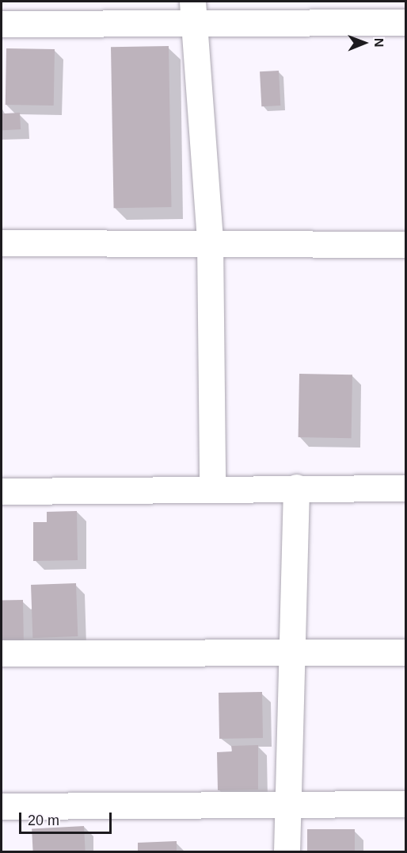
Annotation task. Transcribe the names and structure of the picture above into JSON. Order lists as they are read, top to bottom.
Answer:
{
  "scale_bar": "20 m",
  "north": "right"
}
